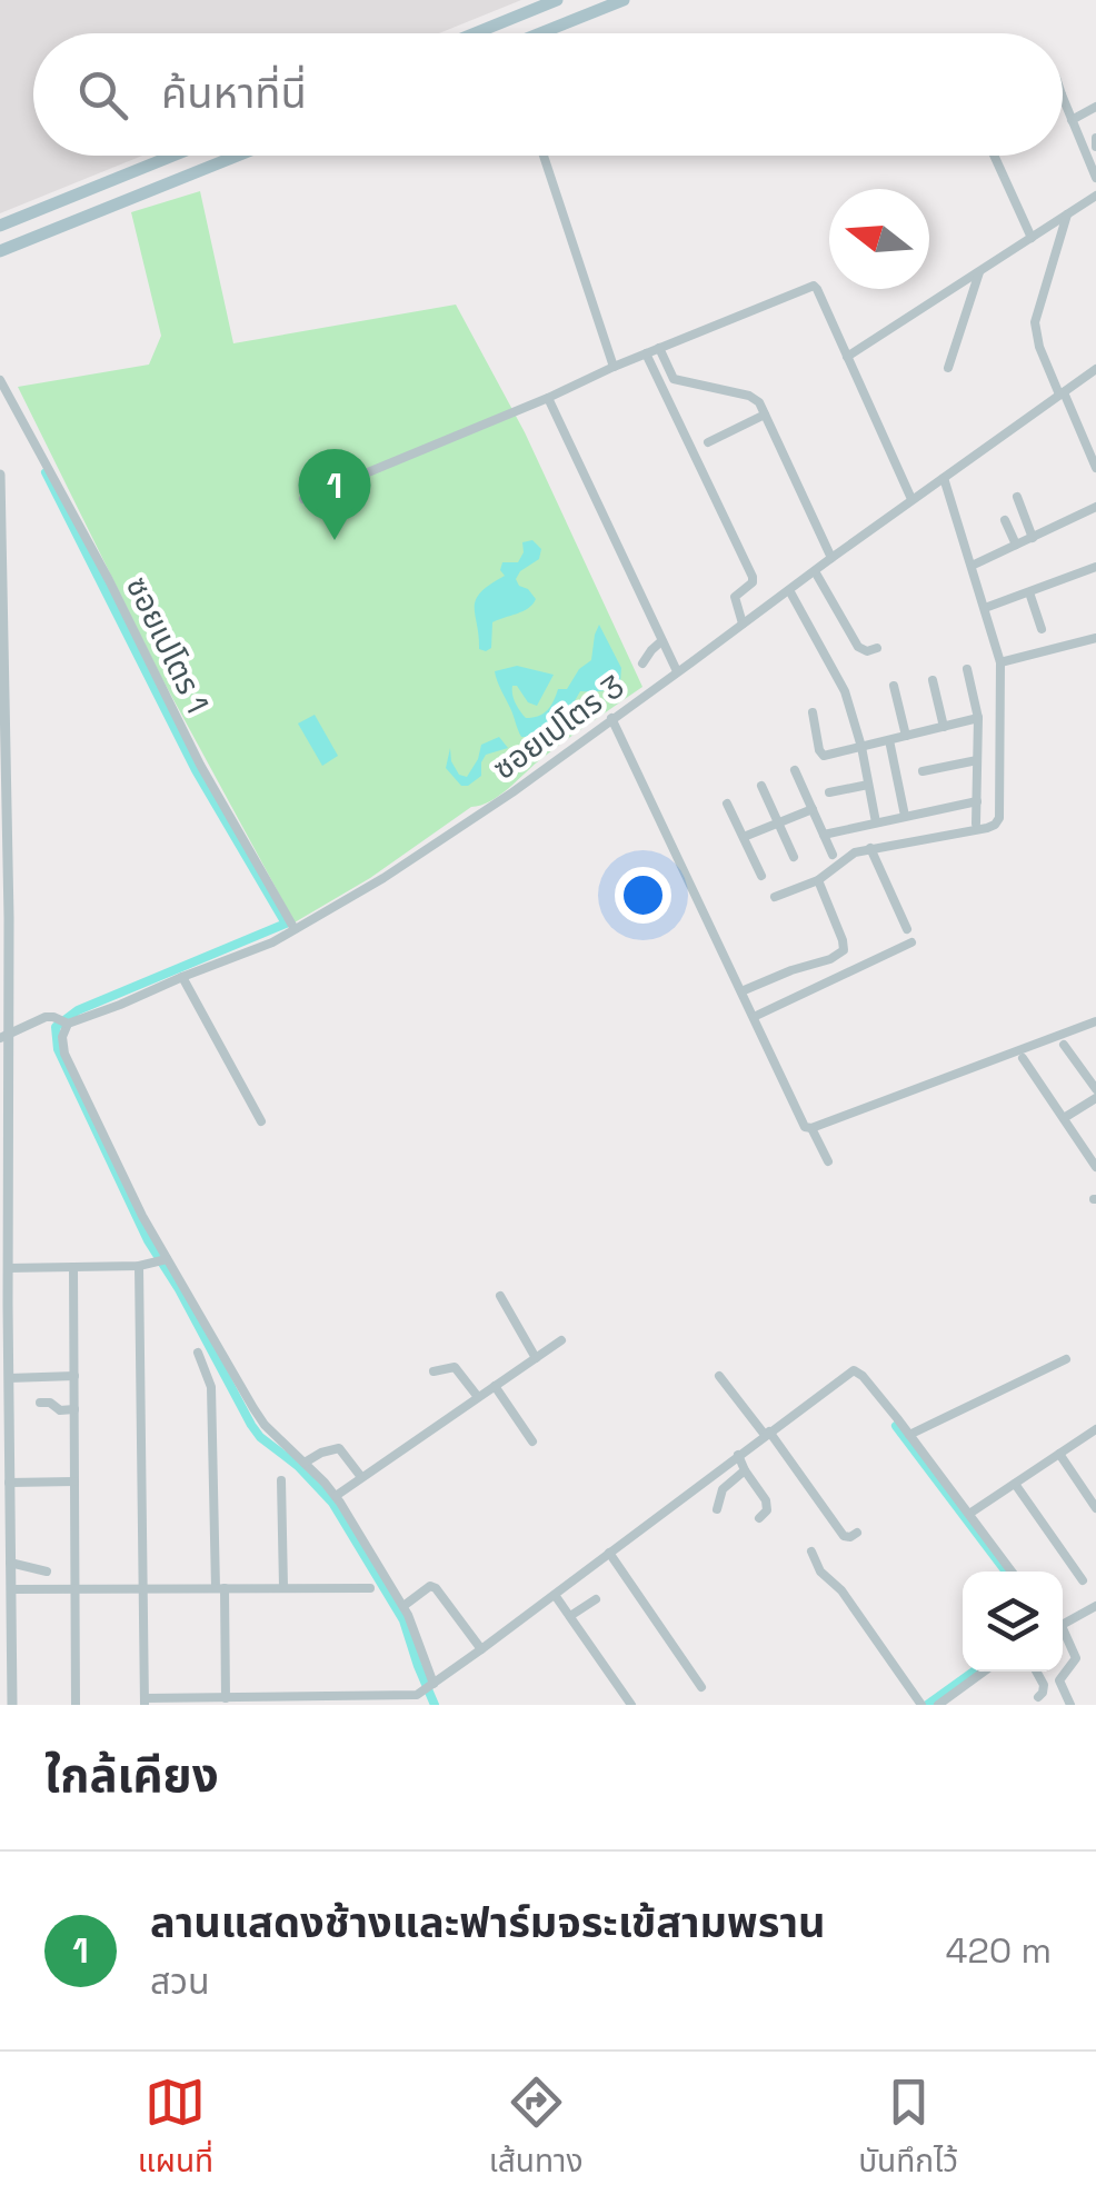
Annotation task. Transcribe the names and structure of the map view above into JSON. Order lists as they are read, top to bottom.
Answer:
{
  "streets": {
    "street": ["ซอยเปโตร 1", "ซอยเปโตร 3"]
  },
  "crossings": [
    ["ซอยเปโตร 1", "ซอยเปโตร 3"]
  ],
  "north": "left",
  "page": {
    "search": "ค้นหาที่นี่",
    "pins": "1",
    "heading": "ใกล้เคียง",
    "list": [
      {
        "mark": "1",
        "name": "ลานแสดงช้างและฟาร์มจระเข้สามพราน",
        "note": "สวน",
        "value": "420 m"
      }
    ],
    "nav": ["แผนที่", "เส้นทาง", "บันทึกไว้"]
  }
}
